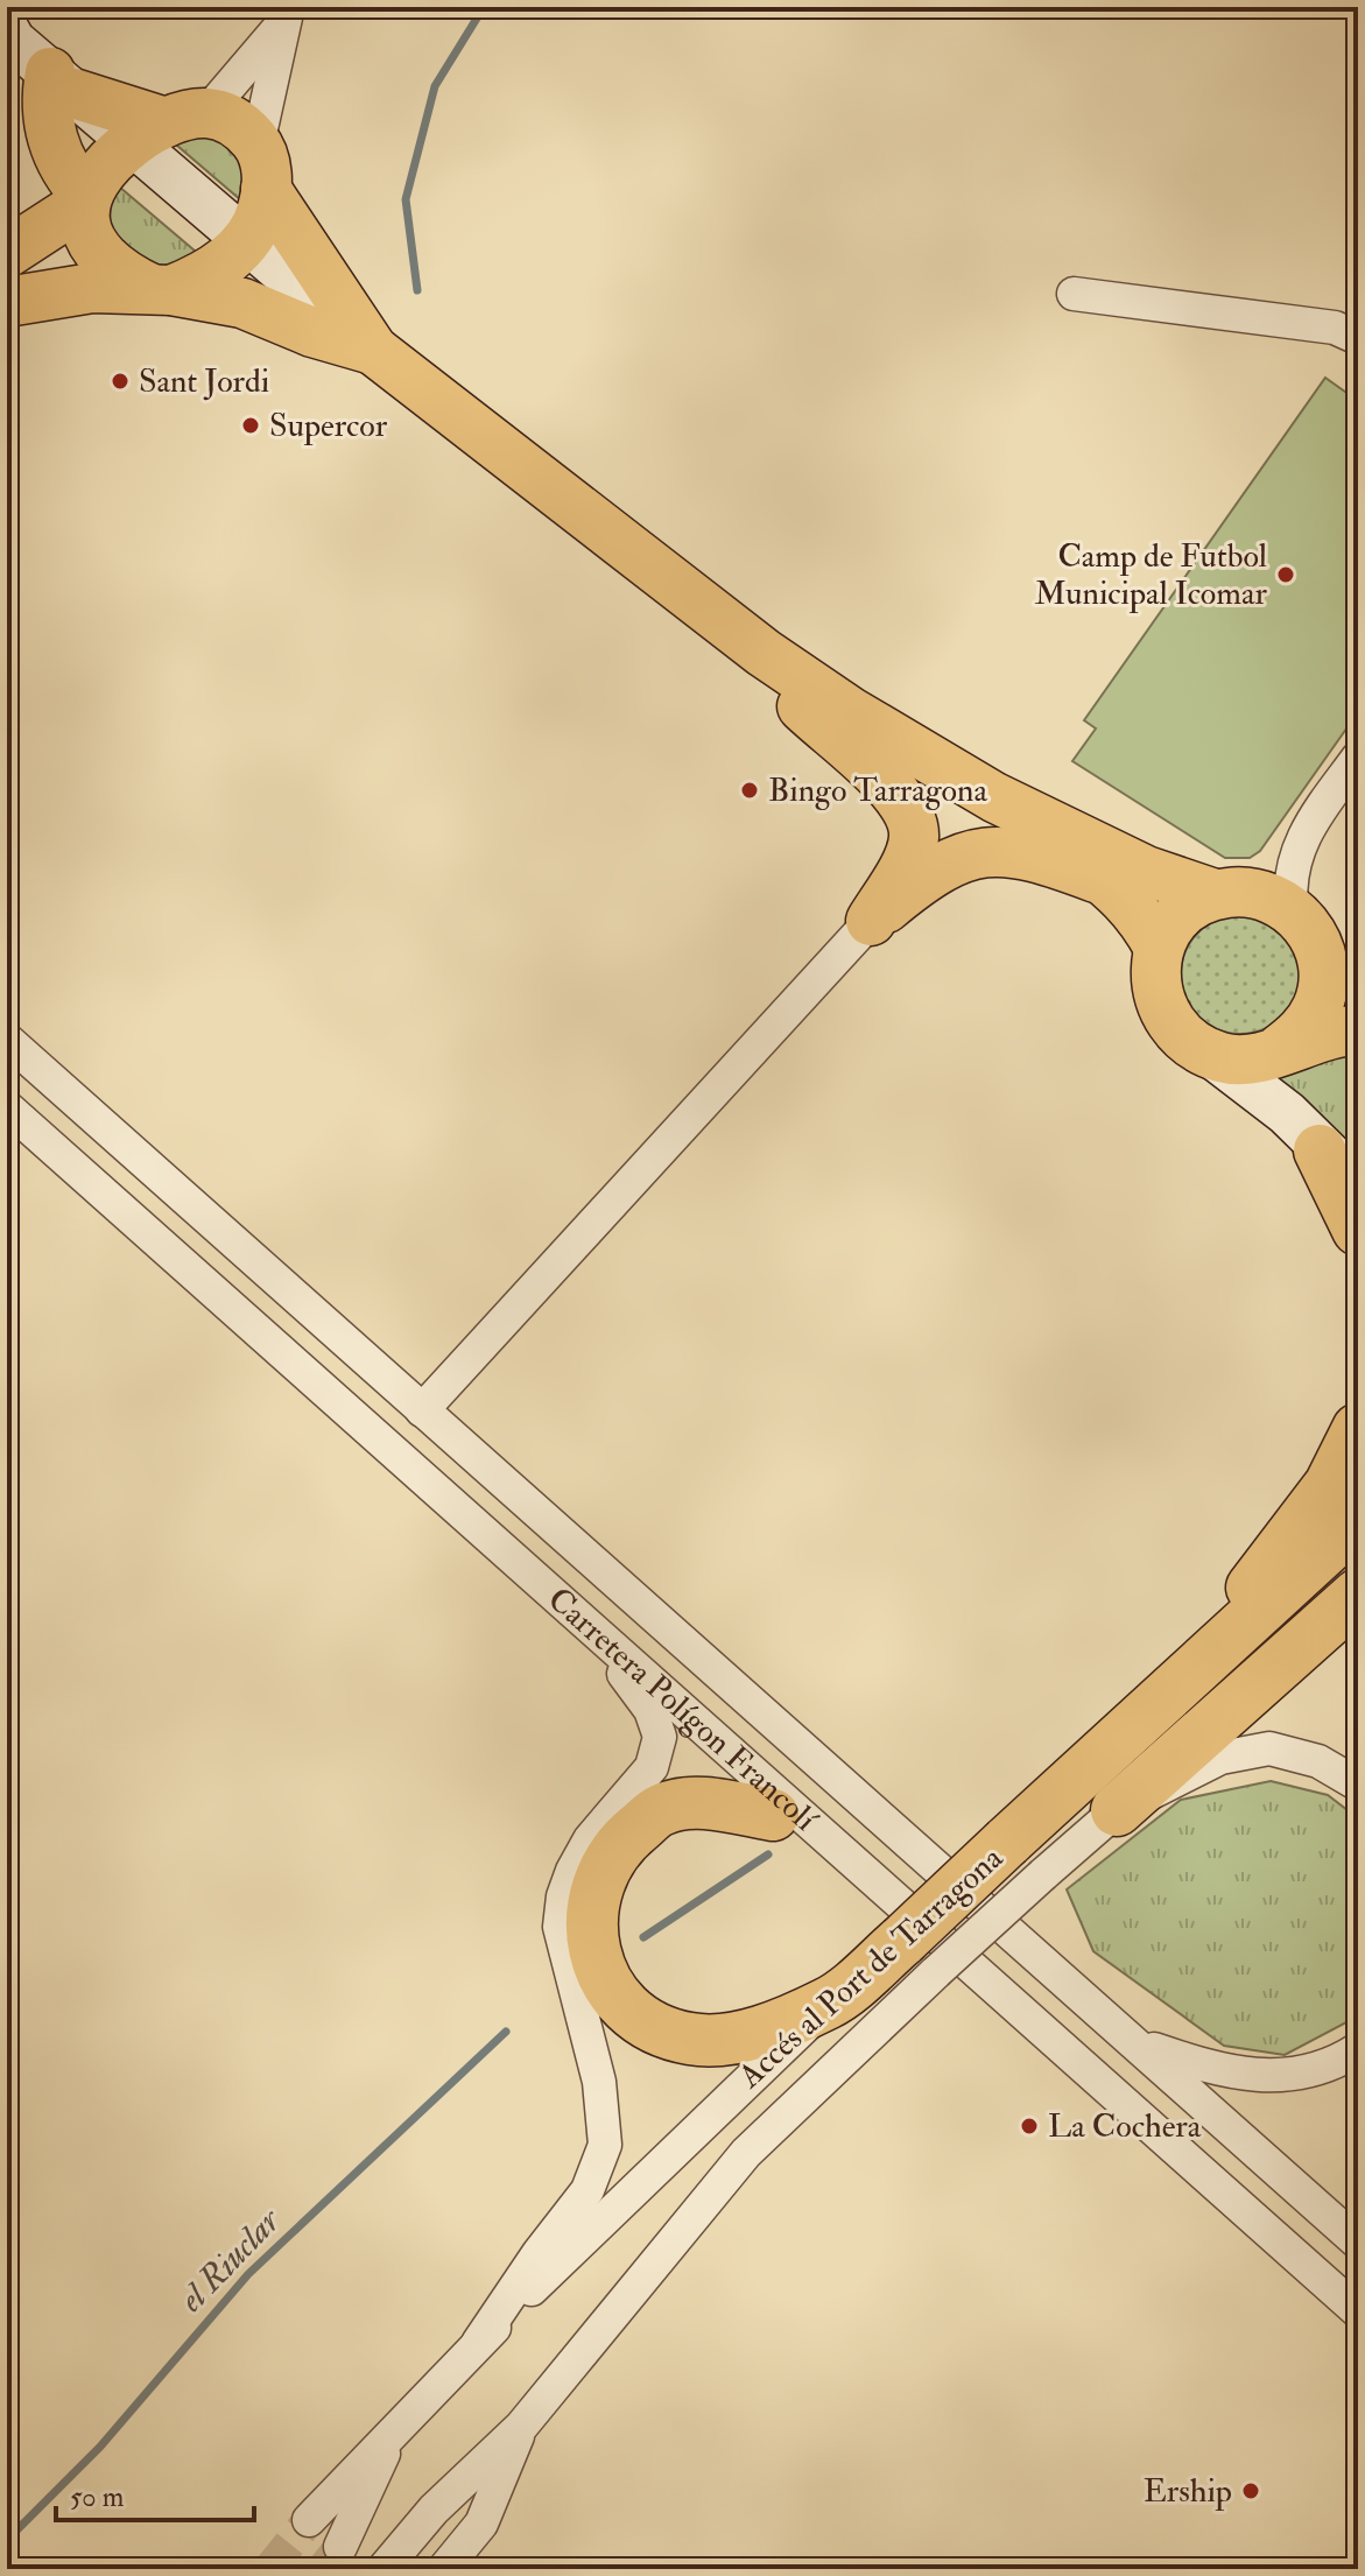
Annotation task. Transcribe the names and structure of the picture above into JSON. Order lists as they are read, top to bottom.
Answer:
{
  "streets": {
    "highway": ["Accés al Port de Tarragona"],
    "street": ["Carretera Polígon Francolí"]
  },
  "water": ["el Riuclar"],
  "places": [
    "Sant Jordi",
    "Supercor",
    "Camp de Futbol Municipal Icomar",
    "Bingo Tarragona",
    "La Cochera",
    "Ership"
  ],
  "scale_bar": "50 m"
}
